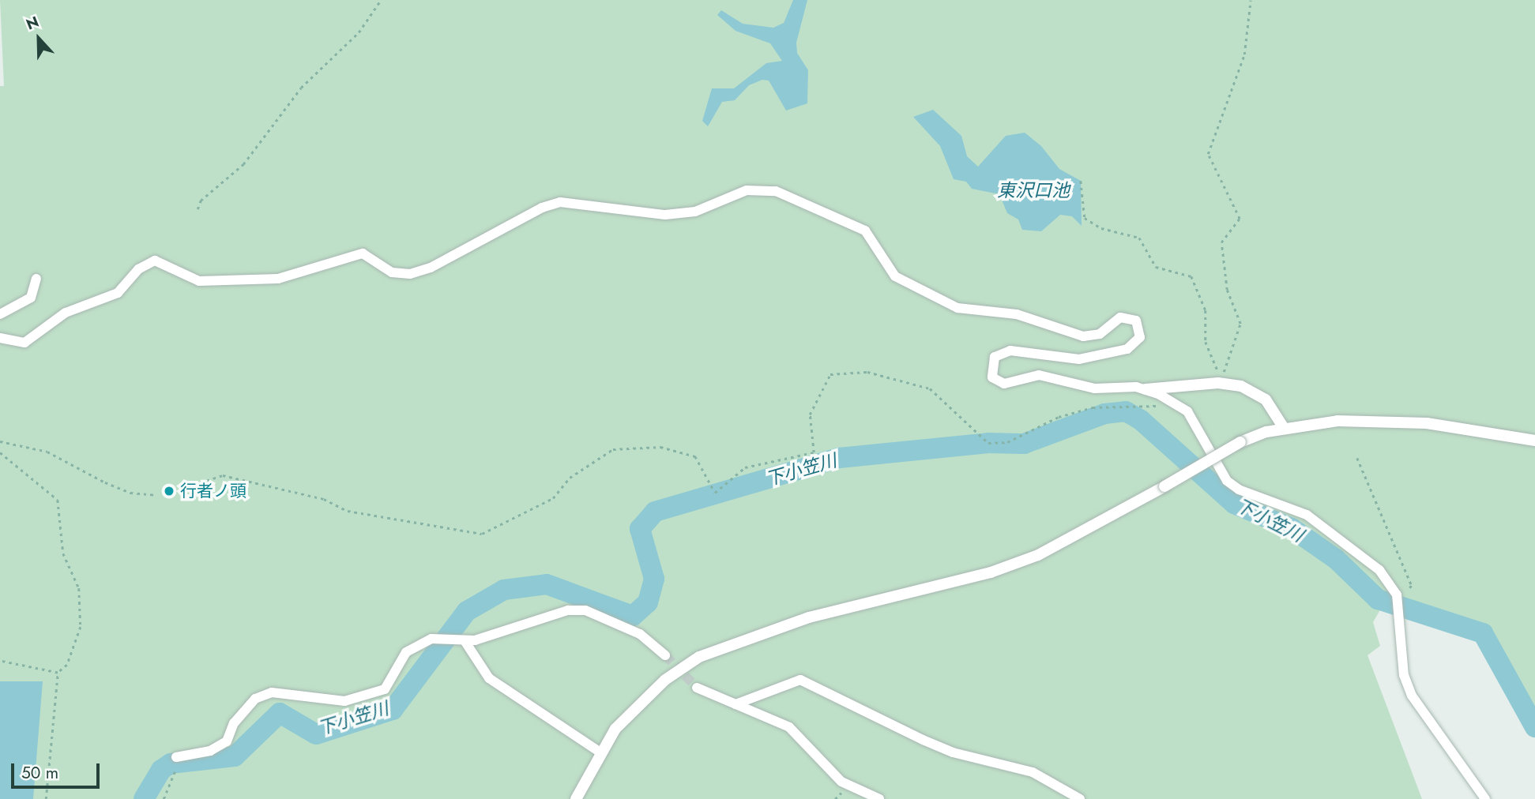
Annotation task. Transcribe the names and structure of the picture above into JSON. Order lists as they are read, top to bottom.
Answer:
{
  "water": ["東沢口池", "下小笠川"],
  "places": ["行者ノ頭"],
  "scale_bar": "50 m",
  "north": "top"
}
